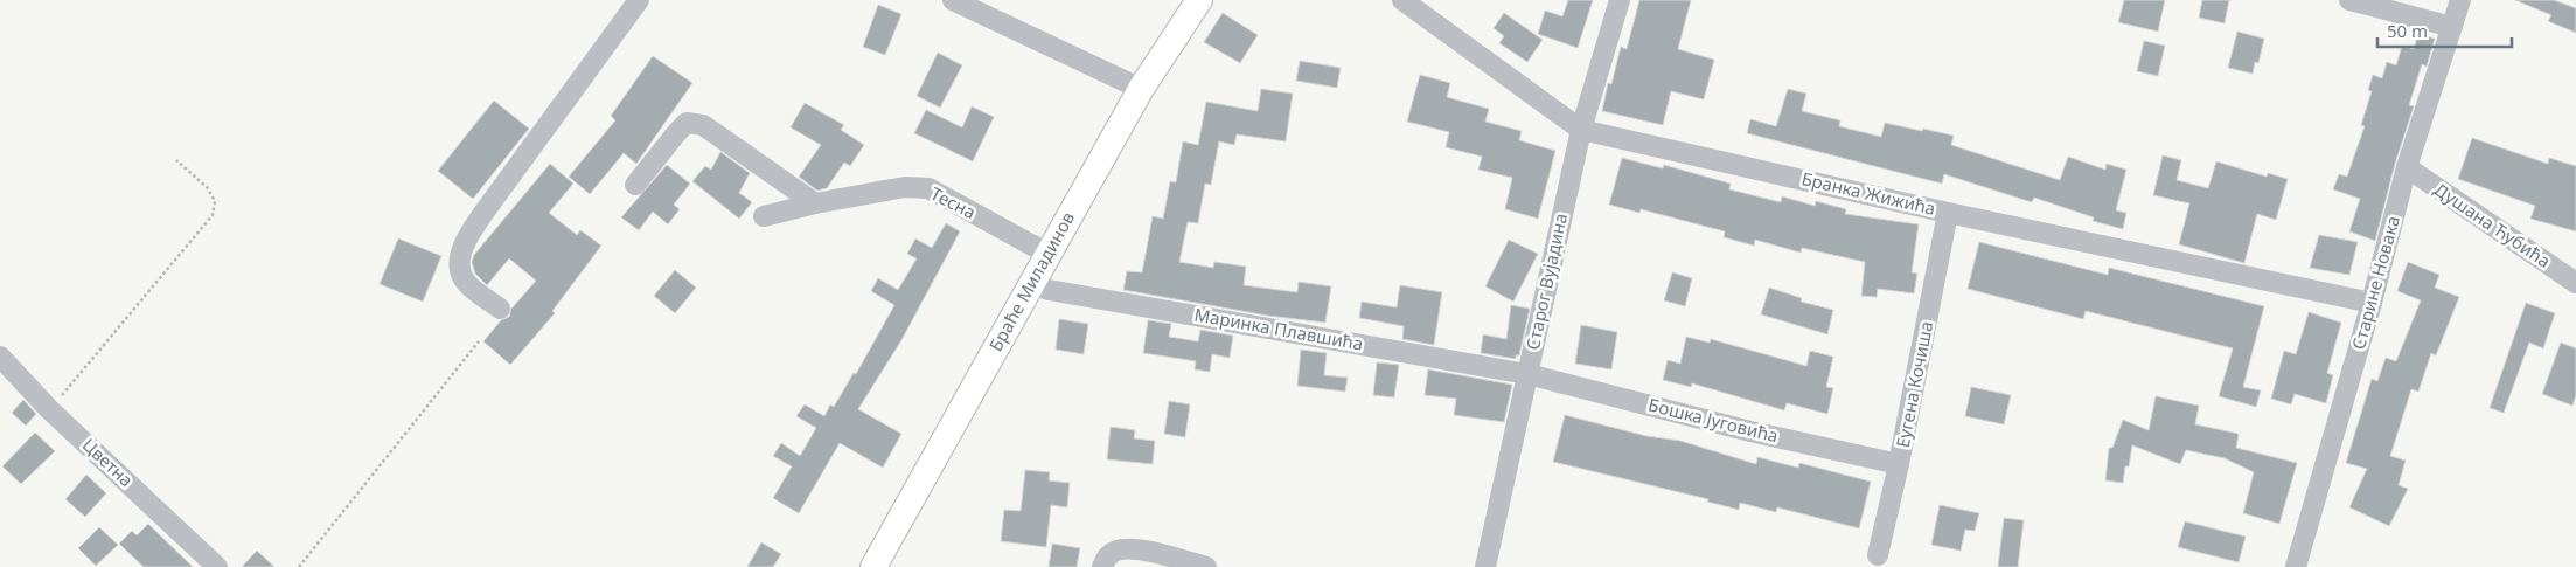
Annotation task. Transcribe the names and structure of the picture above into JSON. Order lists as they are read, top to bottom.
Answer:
{
  "streets": {
    "main road": ["Браће Миладинов"],
    "street": [
      "Бранка Жижића",
      "Тесна",
      "Душана Ћубића",
      "Старог Вујадина",
      "Старине Новака",
      "Маринка Плавшића",
      "Еугена Кочиша",
      "Бошка Југовића",
      "Цветна"
    ]
  },
  "crossings": [
    ["Бранка Жижића", "Старог Вујадина"],
    ["Бранка Жижића", "Старине Новака"],
    ["Бранка Жижића", "Еугена Кочиша"],
    ["Тесна", "Браће Миладинов"],
    ["Душана Ћубића", "Старине Новака"],
    ["Браће Миладинов", "Маринка Плавшића"],
    ["Старог Вујадина", "Маринка Плавшића"],
    ["Старог Вујадина", "Бошка Југовића"],
    ["Маринка Плавшића", "Бошка Југовића"],
    ["Еугена Кочиша", "Бошка Југовића"]
  ],
  "scale_bar": "50 m"
}
